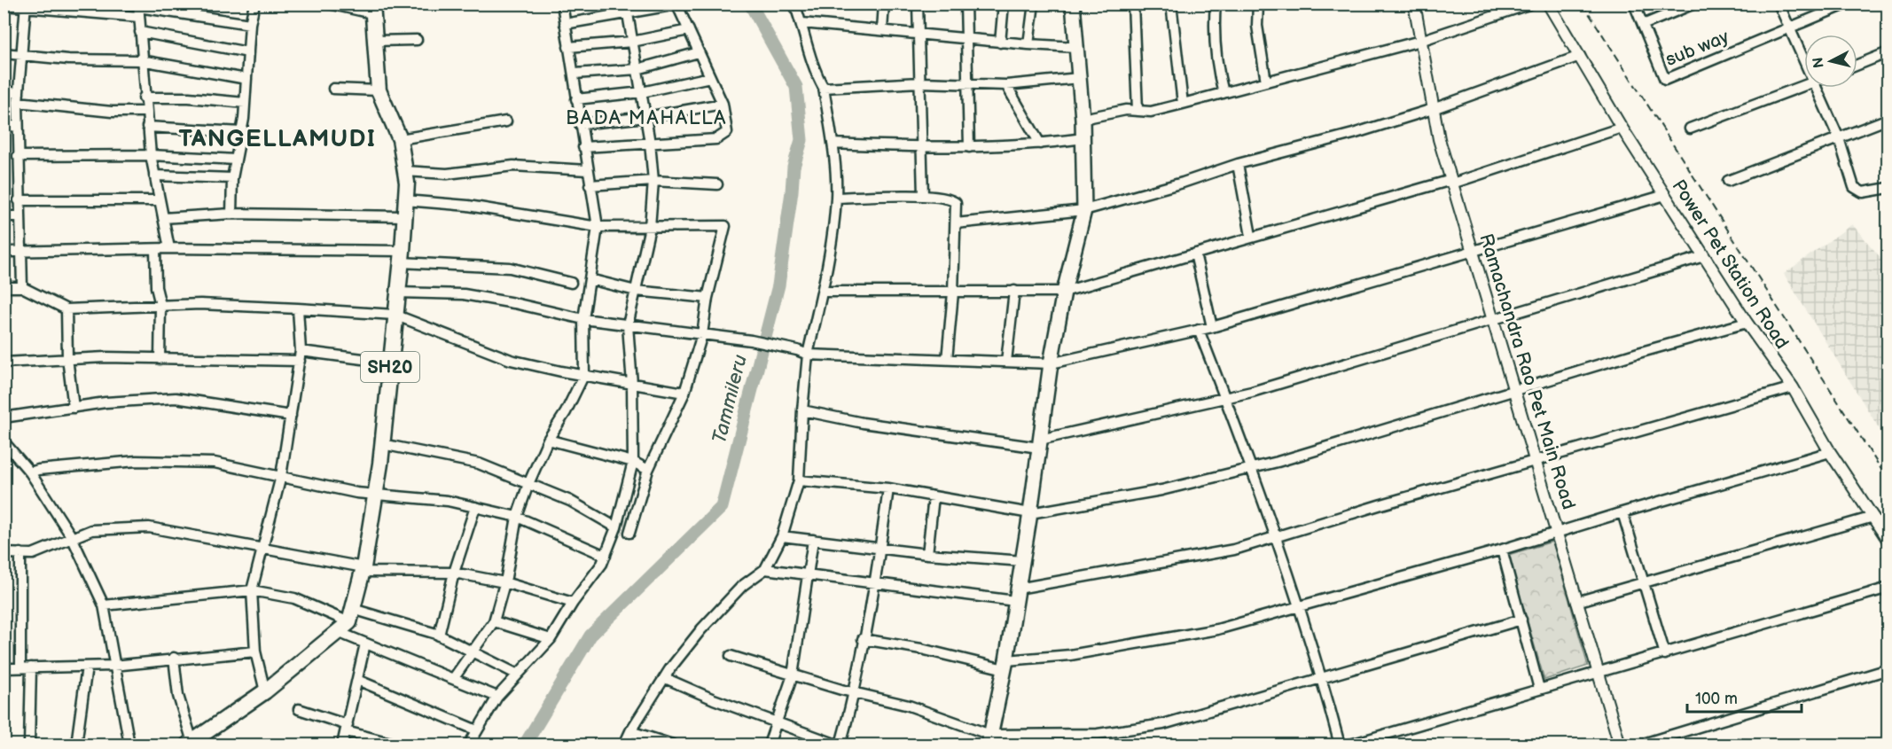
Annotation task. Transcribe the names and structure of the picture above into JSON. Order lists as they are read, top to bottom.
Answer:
{
  "streets": {
    "main road": ["SH20"],
    "street": ["sub way", "Power Pet Station Road", "Ramachandra Rao Pet Main Road"]
  },
  "districts": ["BADA MAHALLA", "TANGELLAMUDI"],
  "water": ["Tammileru"],
  "scale_bar": "100 m",
  "north": "left"
}
